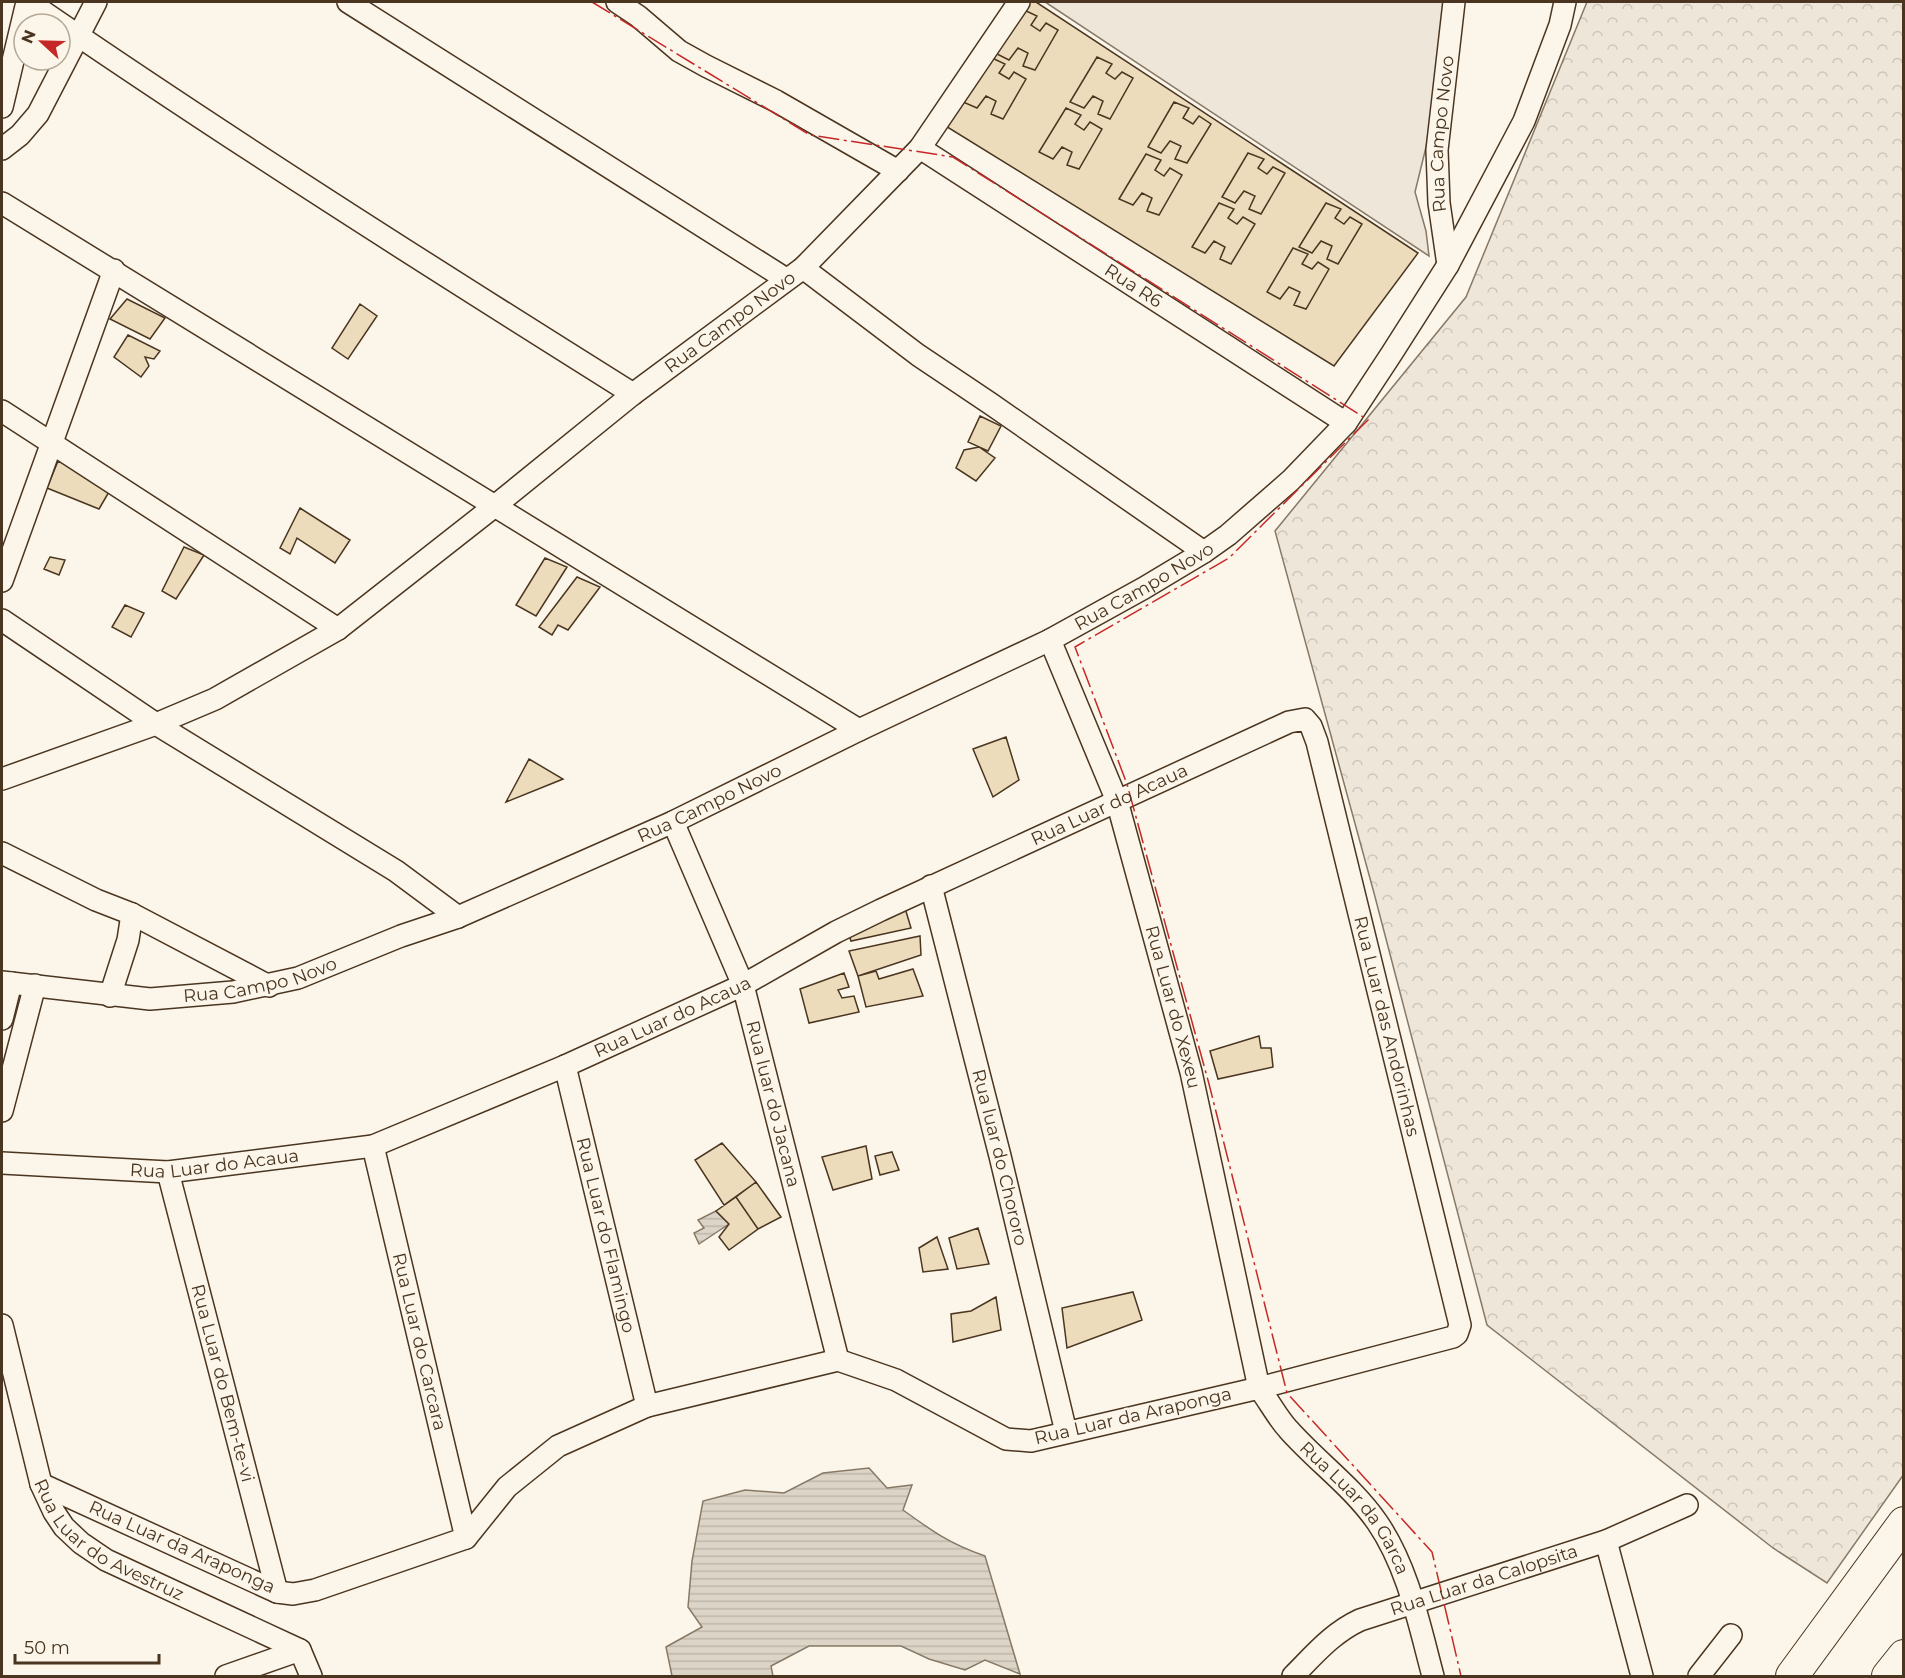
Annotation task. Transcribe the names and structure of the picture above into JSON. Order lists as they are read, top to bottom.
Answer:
{
  "streets": {
    "street": [
      "Rua Campo Novo",
      "Rua R6",
      "Rua Luar do Acaua",
      "Rua Luar do Xexeu",
      "Rua Luar das Andorinhas",
      "Rua luar do Jacana",
      "Rua luar do Chororo",
      "Rua Luar do Flamingo",
      "Rua Luar do Carcara",
      "Rua Luar do Bem-te-vi",
      "Rua Luar da Araponga",
      "Rua Luar da Garca",
      "Rua Luar do Avestruz",
      "Rua Luar da Calopsita"
    ]
  },
  "crossings": [
    ["Rua Campo Novo", "Rua R6"],
    ["Rua Campo Novo", "Rua Luar do Xexeu"],
    ["Rua Campo Novo", "Rua luar do Jacana"],
    ["Rua Luar do Acaua", "Rua Luar do Xexeu"],
    ["Rua Luar do Acaua", "Rua Luar das Andorinhas"],
    ["Rua Luar do Acaua", "Rua luar do Jacana"],
    ["Rua Luar do Acaua", "Rua luar do Chororo"],
    ["Rua Luar do Acaua", "Rua Luar do Flamingo"],
    ["Rua Luar do Acaua", "Rua Luar do Carcara"],
    ["Rua Luar do Acaua", "Rua Luar do Bem-te-vi"],
    ["Rua Luar do Xexeu", "Rua Luar da Araponga"],
    ["Rua Luar do Xexeu", "Rua Luar da Garca"],
    ["Rua Luar das Andorinhas", "Rua Luar da Araponga"],
    ["Rua luar do Jacana", "Rua Luar da Araponga"],
    ["Rua luar do Chororo", "Rua Luar da Araponga"],
    ["Rua Luar do Carcara", "Rua Luar da Araponga"],
    ["Rua Luar do Bem-te-vi", "Rua Luar da Araponga"],
    ["Rua Luar da Araponga", "Rua Luar da Garca"],
    ["Rua Luar da Araponga", "Rua Luar do Avestruz"],
    ["Rua Luar da Garca", "Rua Luar da Calopsita"]
  ],
  "scale_bar": "50 m",
  "north": "left"
}
